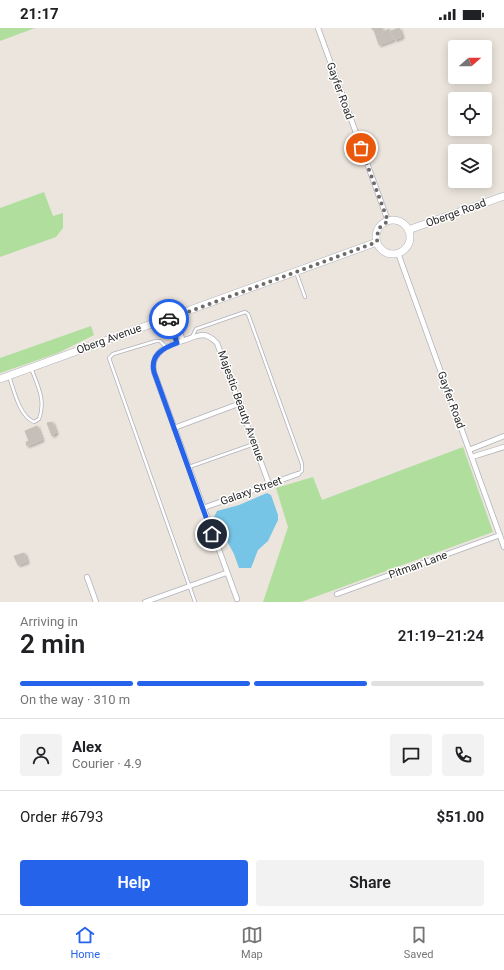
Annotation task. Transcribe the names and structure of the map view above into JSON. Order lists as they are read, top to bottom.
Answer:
{
  "streets": {
    "street": [
      "Gayfer Road",
      "Oberge Road",
      "Oberg Avenue",
      "Majestic Beauty Avenue",
      "Galaxy Street",
      "Pitman Lane"
    ]
  },
  "crossings": [
    ["Gayfer Road", "Oberge Road"],
    ["Gayfer Road", "Oberg Avenue"],
    ["Gayfer Road", "Pitman Lane"],
    ["Oberge Road", "Oberg Avenue"],
    ["Majestic Beauty Avenue", "Galaxy Street"]
  ],
  "north": "right",
  "page": {
    "status": "21:17",
    "heading": ["2 min", "Arriving in", "21:19–21:24"],
    "panel": [
      "Alex",
      "Courier · 4.9",
      "Order #6793",
      "$51.00"
    ],
    "bar": "On the way · 310 m",
    "buttons": ["Help", "Share"],
    "tabs": ["Home", "Map", "Saved"]
  }
}
